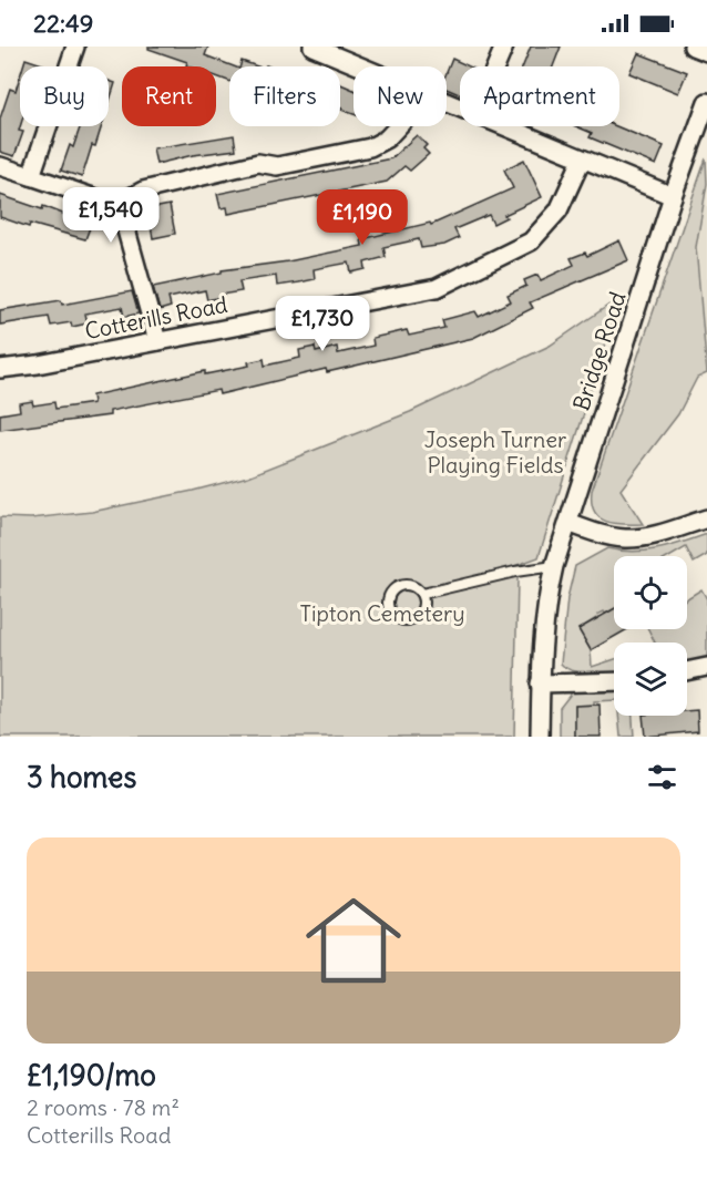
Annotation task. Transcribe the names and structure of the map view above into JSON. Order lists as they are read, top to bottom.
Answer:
{
  "streets": {
    "street": ["Cotterills Road", "Bridge Road"]
  },
  "parks": ["Joseph Turner Playing Fields", "Tipton Cemetery"],
  "page": {
    "status": "22:49",
    "chip": [
      "Buy",
      "Rent",
      "Filters",
      "New",
      "Apartment"
    ],
    "price": ["£1,540", "£1,190", "£1,730"],
    "heading": "3 homes",
    "list": [
      {
        "name": "£1,190/mo",
        "note": "2 rooms · 78 m² · Cotterills Road"
      }
    ]
  }
}
